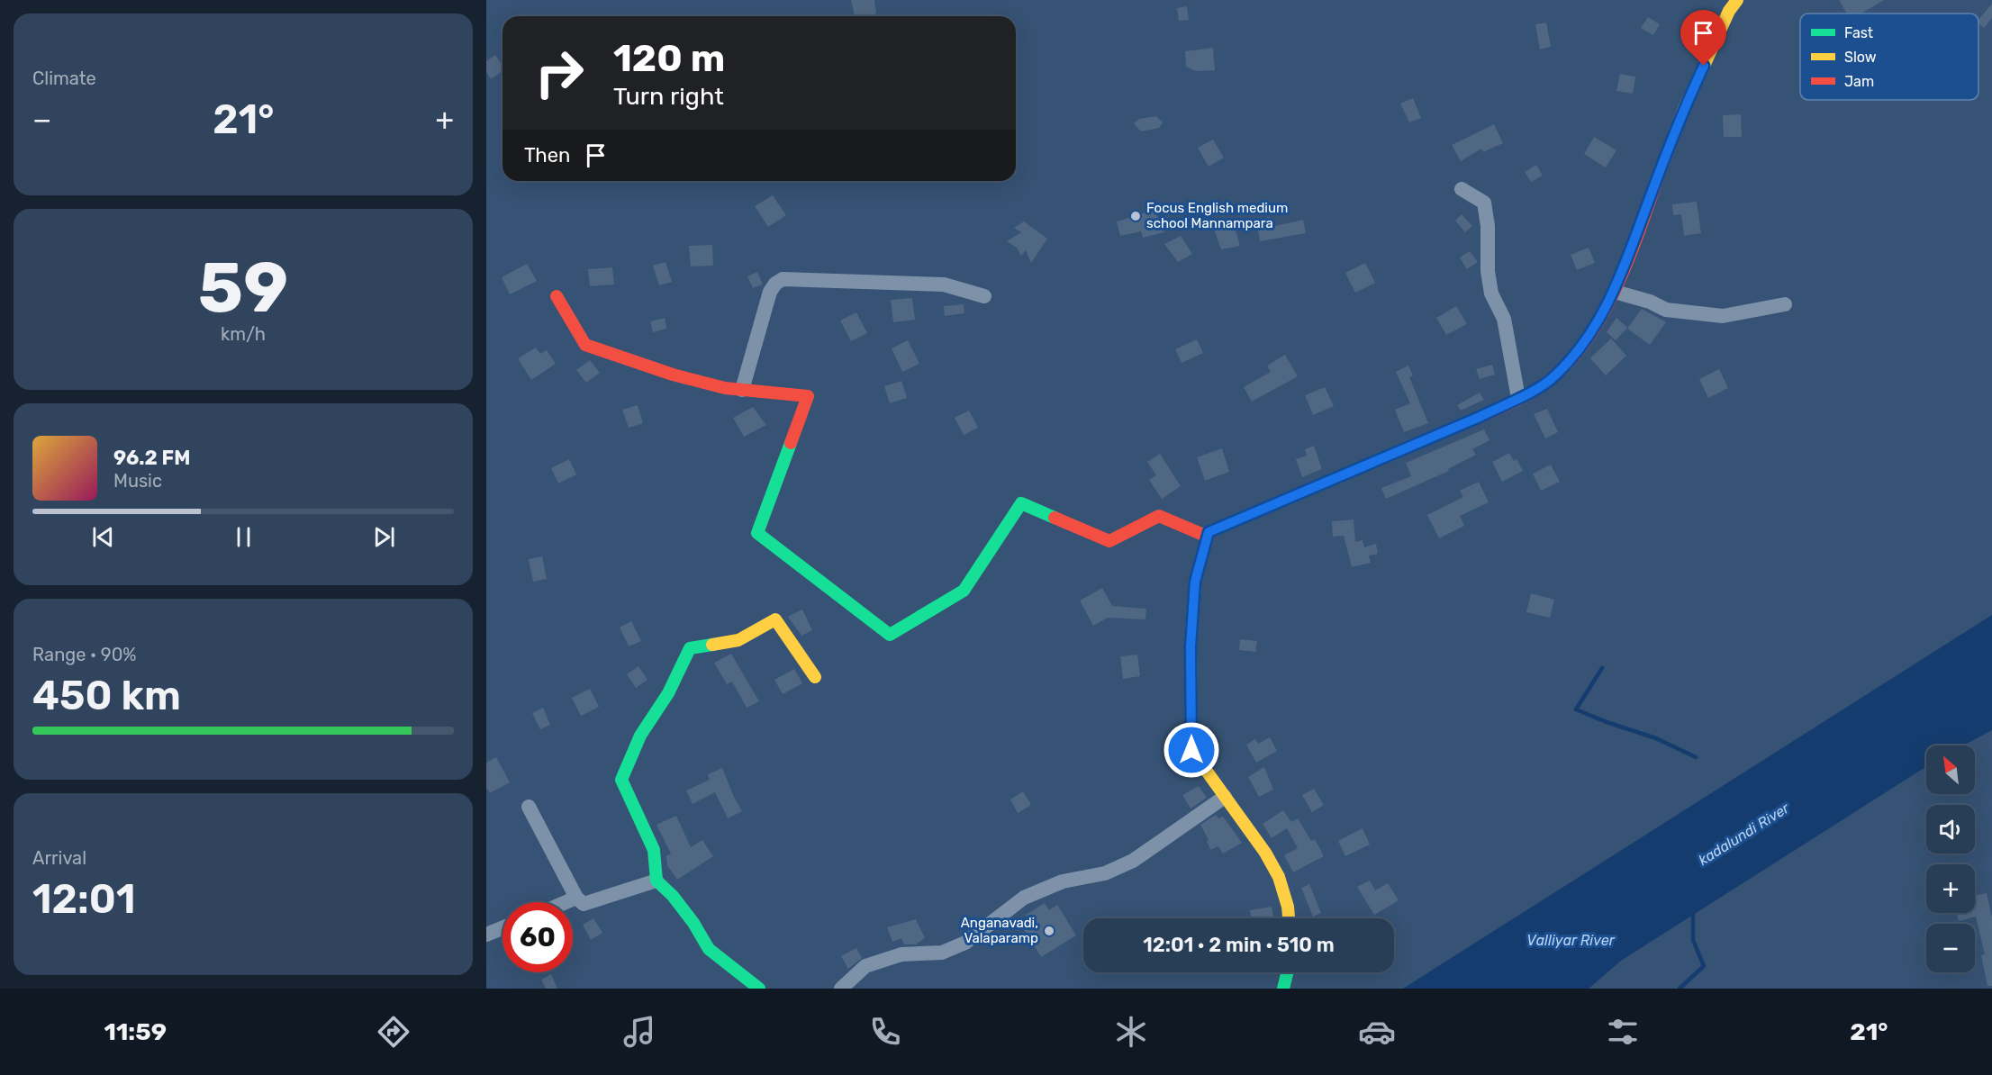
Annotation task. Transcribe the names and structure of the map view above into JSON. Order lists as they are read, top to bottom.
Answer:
{
  "water": ["kadalundi River", "Valliyar River"],
  "places": ["Focus English medium school Mannampara", "Anganavadi, Valaparamp"],
  "legend": ["Fast", "Slow", "Jam"],
  "north": "top left",
  "page": {
    "tile": [
      "Climate",
      ["59", "km/h"],
      ["Range · 90%", "450 km"],
      ["Arrival", "12:01"]
    ],
    "turn": ["120 m", "Turn right"],
    "heat": ["−", "21°", "+"],
    "then": "Then",
    "song": ["96.2 FM", "Music"],
    "map_buttons": ["+", "−"],
    "limit": "60",
    "trip": "12:01 · 2 min · 510 m",
    "tabs": ["11:59", "21°"]
  }
}
